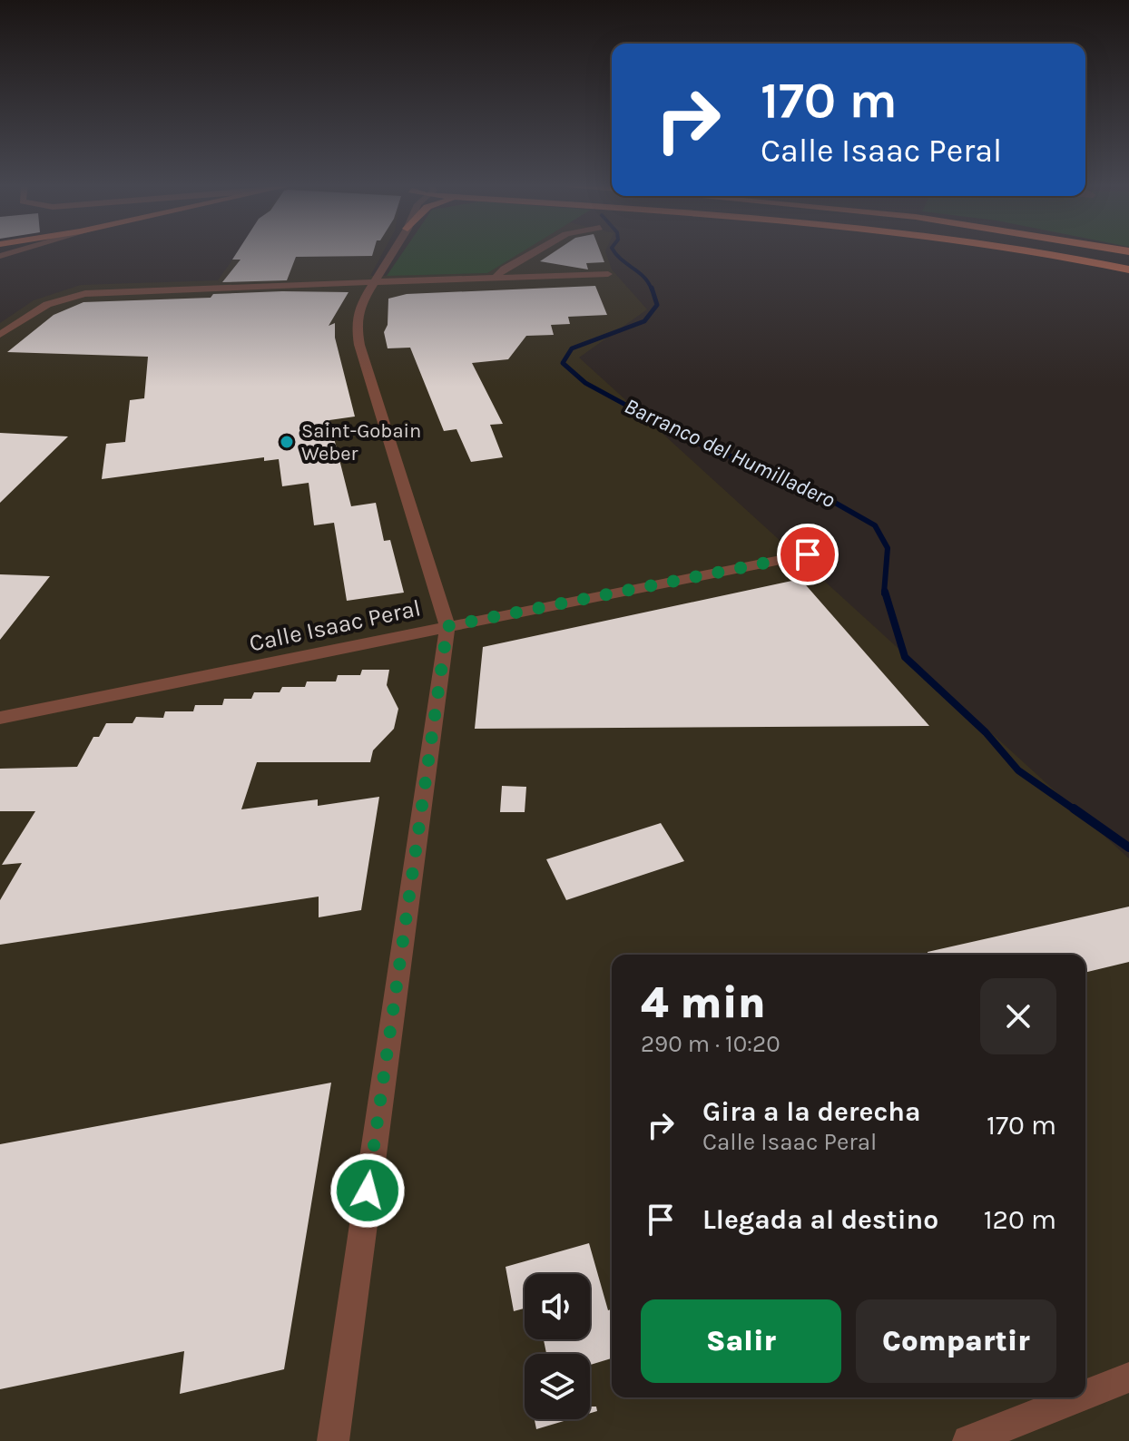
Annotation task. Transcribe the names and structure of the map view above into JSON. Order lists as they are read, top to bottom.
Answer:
{
  "streets": {
    "street": ["Calle Isaac Peral"]
  },
  "water": ["Barranco del Humilladero"],
  "places": ["Saint-Gobain Weber"],
  "page": {
    "turn": ["170 m", "Calle Isaac Peral"],
    "heading": ["4 min", "290 m · 10:20"],
    "list": [
      {
        "name": "Gira a la derecha",
        "note": "Calle Isaac Peral",
        "value": "170 m"
      },
      {
        "name": "Llegada al destino",
        "value": "120 m"
      }
    ],
    "buttons": ["Salir", "Compartir"]
  }
}
